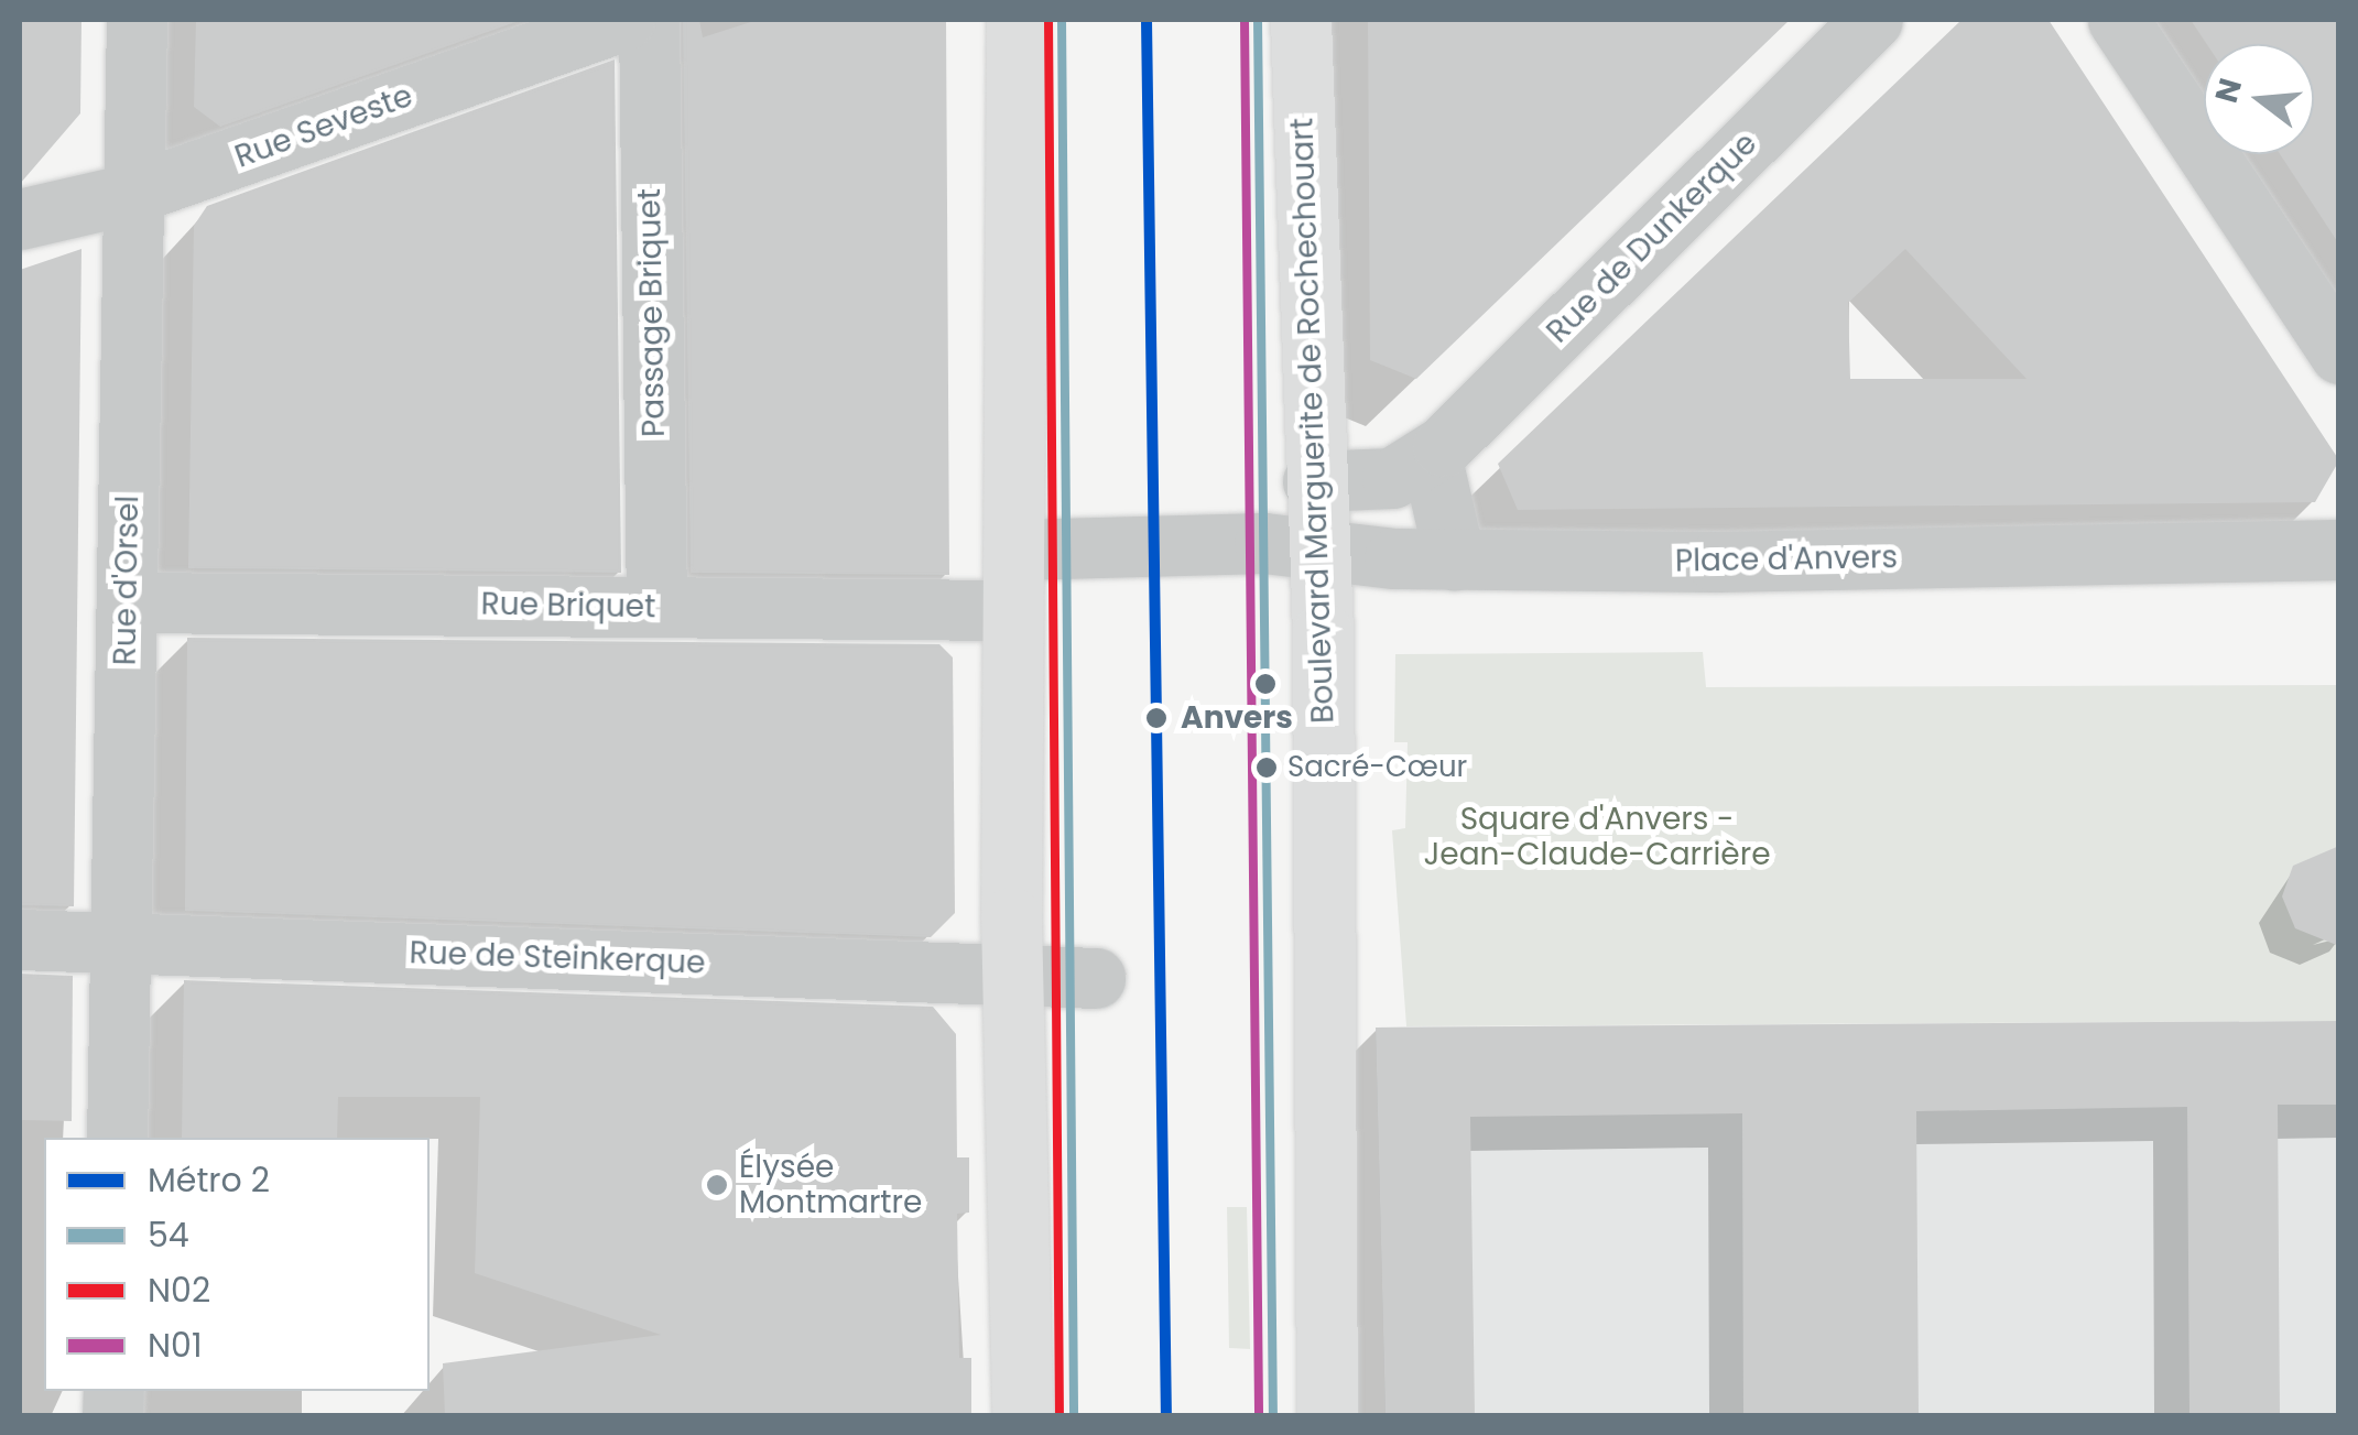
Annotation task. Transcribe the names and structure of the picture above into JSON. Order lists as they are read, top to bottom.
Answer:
{
  "streets": {
    "main road": ["Boulevard Marguerite de Rochechouart"],
    "street": [
      "Rue Seveste",
      "Rue de Dunkerque",
      "Passage Briquet",
      "Place d'Anvers",
      "Rue d'Orsel",
      "Rue Briquet",
      "Rue de Steinkerque"
    ]
  },
  "crossings": [
    ["Rue Seveste", "Rue d'Orsel"],
    ["Rue de Dunkerque", "Boulevard Marguerite de Rochechouart"],
    ["Passage Briquet", "Rue Briquet"],
    ["Boulevard Marguerite de Rochechouart", "Place d'Anvers"],
    ["Rue d'Orsel", "Rue Briquet"],
    ["Rue d'Orsel", "Rue de Steinkerque"]
  ],
  "parks": ["Square d'Anvers - Jean-Claude-Carrière"],
  "places": ["Anvers", "Sacré-Cœur", "Élysée Montmartre"],
  "lines": [
    "metro line 2",
    "transit line 54",
    "transit line N02",
    "transit line N01"
  ],
  "legend": [
    "Métro 2",
    "54",
    "N02",
    "N01"
  ],
  "north": "left"
}
